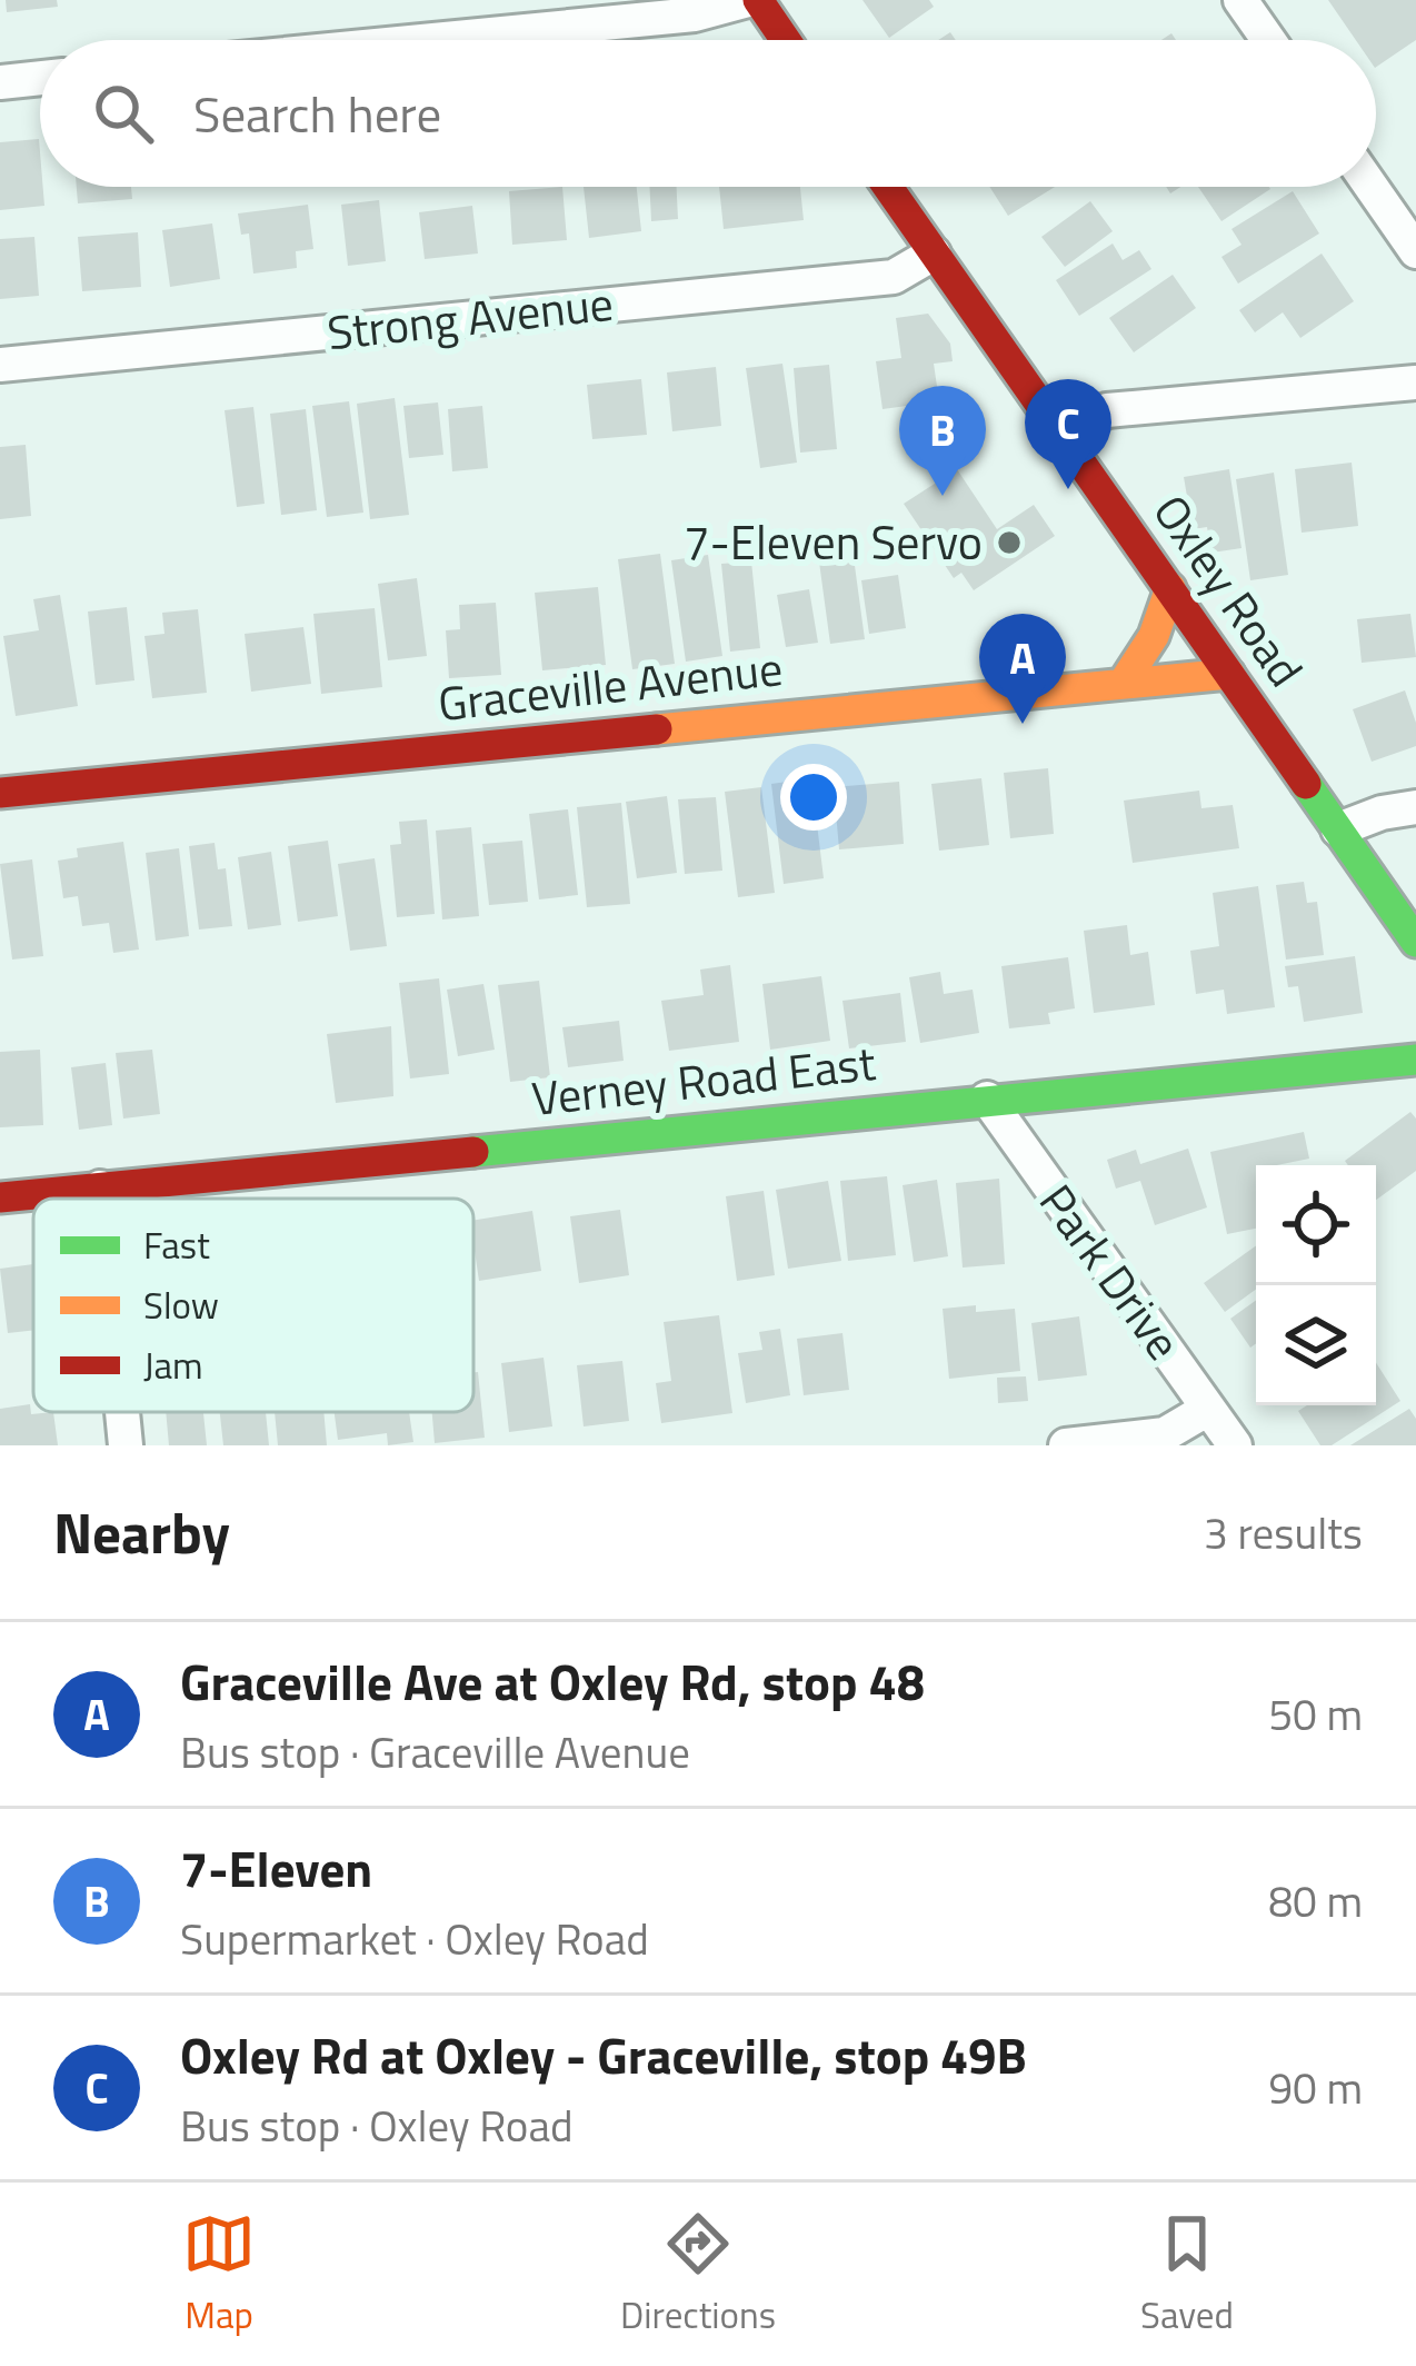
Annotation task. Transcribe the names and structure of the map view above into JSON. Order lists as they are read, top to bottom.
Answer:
{
  "streets": {
    "main road": ["Oxley Road", "Graceville Avenue", "Verney Road East"],
    "street": ["Strong Avenue", "Park Drive"]
  },
  "crossings": [
    ["Strong Avenue", "Oxley Road"],
    ["Oxley Road", "Graceville Avenue"],
    ["Verney Road East", "Park Drive"]
  ],
  "places": ["7-Eleven Servo"],
  "legend": ["Fast", "Slow", "Jam"],
  "page": {
    "search": "Search here",
    "pins": ["C", "B", "A"],
    "heading": ["Nearby", "3 results"],
    "list": [
      {
        "mark": "A",
        "name": "Graceville Ave at Oxley Rd, stop 48",
        "note": "Bus stop · Graceville Avenue",
        "value": "50 m"
      },
      {
        "mark": "B",
        "name": "7-Eleven",
        "note": "Supermarket · Oxley Road",
        "value": "80 m"
      },
      {
        "mark": "C",
        "name": "Oxley Rd at Oxley - Graceville, stop 49B",
        "note": "Bus stop · Oxley Road",
        "value": "90 m"
      }
    ],
    "nav": ["Map", "Directions", "Saved"]
  }
}
